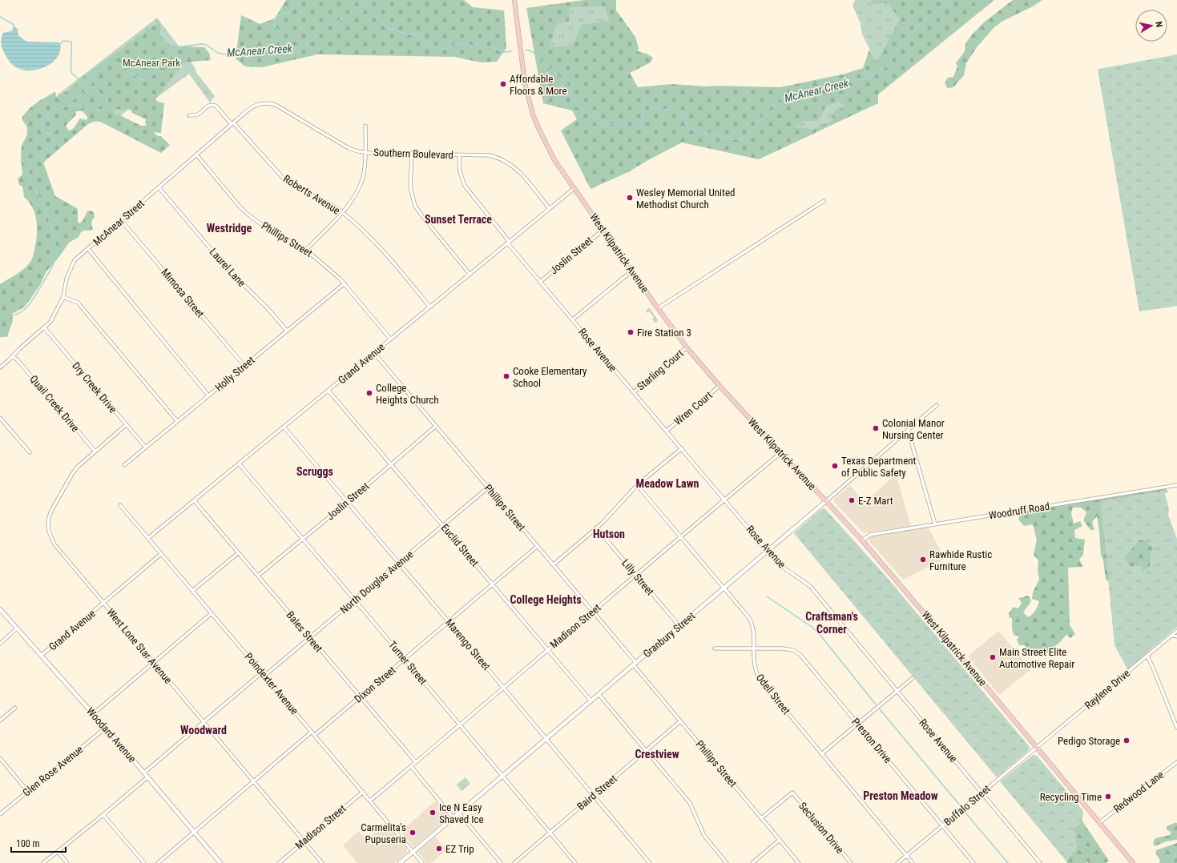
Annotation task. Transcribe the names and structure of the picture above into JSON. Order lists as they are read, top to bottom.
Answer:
{
  "streets": {
    "main road": ["West Kilpatrick Avenue"],
    "street": [
      "Southern Boulevard",
      "Roberts Avenue",
      "McAnear Street",
      "Phillips Street",
      "Joslin Street",
      "Laurel Lane",
      "Mimosa Street",
      "Rose Avenue",
      "Grand Avenue",
      "Starling Court",
      "Holly Street",
      "Dry Creek Drive",
      "Quail Creek Drive",
      "Wren Court",
      "Woodruff Road",
      "Euclid Street",
      "Lilly Street",
      "North Douglas Avenue",
      "Madison Street",
      "Bales Street",
      "Granbury Street",
      "Marengo Street",
      "West Lone Star Avenue",
      "Turner Street",
      "Poindexter Avenue",
      "Dixon Street",
      "Raylene Drive",
      "Odell Street",
      "Woodard Avenue",
      "Preston Drive",
      "Glen Rose Avenue",
      "Redwood Lane",
      "Baird Street",
      "Buffalo Street",
      "Seclusion Drive"
    ]
  },
  "crossings": [
    ["Southern Boulevard", "McAnear Street"],
    ["Southern Boulevard", "Rose Avenue"],
    ["Southern Boulevard", "Grand Avenue"],
    ["Roberts Avenue", "McAnear Street"],
    ["Roberts Avenue", "Grand Avenue"],
    ["McAnear Street", "Phillips Street"],
    ["McAnear Street", "Laurel Lane"],
    ["McAnear Street", "Mimosa Street"],
    ["McAnear Street", "Dry Creek Drive"],
    ["McAnear Street", "Quail Creek Drive"],
    ["Phillips Street", "Joslin Street"],
    ["Phillips Street", "Grand Avenue"],
    ["Phillips Street", "Holly Street"],
    ["Phillips Street", "North Douglas Avenue"],
    ["Phillips Street", "Madison Street"],
    ["Phillips Street", "Granbury Street"],
    ["Phillips Street", "Dixon Street"],
    ["Phillips Street", "Baird Street"],
    ["Phillips Street", "Seclusion Drive"],
    ["West Kilpatrick Avenue", "Joslin Street"],
    ["West Kilpatrick Avenue", "Grand Avenue"],
    ["West Kilpatrick Avenue", "Starling Court"],
    ["West Kilpatrick Avenue", "Wren Court"],
    ["West Kilpatrick Avenue", "Woodruff Road"],
    ["West Kilpatrick Avenue", "Madison Street"],
    ["West Kilpatrick Avenue", "Granbury Street"],
    ["West Kilpatrick Avenue", "Raylene Drive"],
    ["West Kilpatrick Avenue", "Redwood Lane"],
    ["West Kilpatrick Avenue", "Buffalo Street"],
    ["Joslin Street", "Rose Avenue"],
    ["Joslin Street", "Euclid Street"],
    ["Joslin Street", "Bales Street"],
    ["Joslin Street", "Marengo Street"],
    ["Joslin Street", "Turner Street"],
    ["Laurel Lane", "Holly Street"],
    ["Mimosa Street", "Holly Street"],
    ["Rose Avenue", "Grand Avenue"],
    ["Rose Avenue", "Starling Court"],
    ["Rose Avenue", "Wren Court"],
    ["Rose Avenue", "Madison Street"],
    ["Rose Avenue", "Granbury Street"],
    ["Rose Avenue", "Buffalo Street"],
    ["Grand Avenue", "Euclid Street"],
    ["Grand Avenue", "Bales Street"],
    ["Grand Avenue", "Marengo Street"],
    ["Grand Avenue", "West Lone Star Avenue"],
    ["Grand Avenue", "Turner Street"],
    ["Grand Avenue", "Poindexter Avenue"],
    ["Grand Avenue", "Woodard Avenue"],
    ["Holly Street", "Dry Creek Drive"],
    ["Dry Creek Drive", "West Lone Star Avenue"],
    ["Quail Creek Drive", "West Lone Star Avenue"],
    ["Euclid Street", "North Douglas Avenue"],
    ["Euclid Street", "Madison Street"],
    ["Euclid Street", "Granbury Street"],
    ["Euclid Street", "Dixon Street"],
    ["Lilly Street", "Madison Street"],
    ["Lilly Street", "Granbury Street"],
    ["North Douglas Avenue", "Bales Street"],
    ["North Douglas Avenue", "Marengo Street"],
    ["North Douglas Avenue", "Turner Street"],
    ["North Douglas Avenue", "Poindexter Avenue"],
    ["Madison Street", "Bales Street"],
    ["Madison Street", "Marengo Street"],
    ["Madison Street", "West Lone Star Avenue"],
    ["Madison Street", "Turner Street"],
    ["Madison Street", "Poindexter Avenue"],
    ["Madison Street", "Odell Street"],
    ["Bales Street", "Dixon Street"],
    ["Granbury Street", "Marengo Street"],
    ["Granbury Street", "Turner Street"],
    ["Granbury Street", "Poindexter Avenue"],
    ["Granbury Street", "Odell Street"],
    ["Marengo Street", "Dixon Street"],
    ["Marengo Street", "Baird Street"],
    ["Turner Street", "Dixon Street"],
    ["Turner Street", "Baird Street"],
    ["Poindexter Avenue", "Dixon Street"],
    ["Raylene Drive", "Buffalo Street"],
    ["Odell Street", "Preston Drive"],
    ["Odell Street", "Buffalo Street"],
    ["Woodard Avenue", "Glen Rose Avenue"],
    ["Preston Drive", "Buffalo Street"]
  ],
  "districts": [
    "Sunset Terrace",
    "Westridge",
    "Scruggs",
    "Meadow Lawn",
    "Hutson",
    "College Heights",
    "Craftsman's Corner",
    "Woodward",
    "Crestview",
    "Preston Meadow"
  ],
  "water": ["McAnear Creek"],
  "parks": ["McAnear Park"],
  "places": [
    "Affordable Floors & More",
    "Wesley Memorial United Methodist Church",
    "Fire Station 3",
    "Cooke Elementary School",
    "College Heights Church",
    "Colonial Manor Nursing Center",
    "Texas Department of Public Safety",
    "E-Z Mart",
    "Rawhide Rustic Furniture",
    "Main Street Elite Automotive Repair",
    "Pedigo Storage",
    "Recycling Time",
    "Ice N Easy Shaved Ice",
    "Carmelita's Pupuseria",
    "EZ Trip"
  ],
  "scale_bar": "100 m",
  "north": "right"
}
